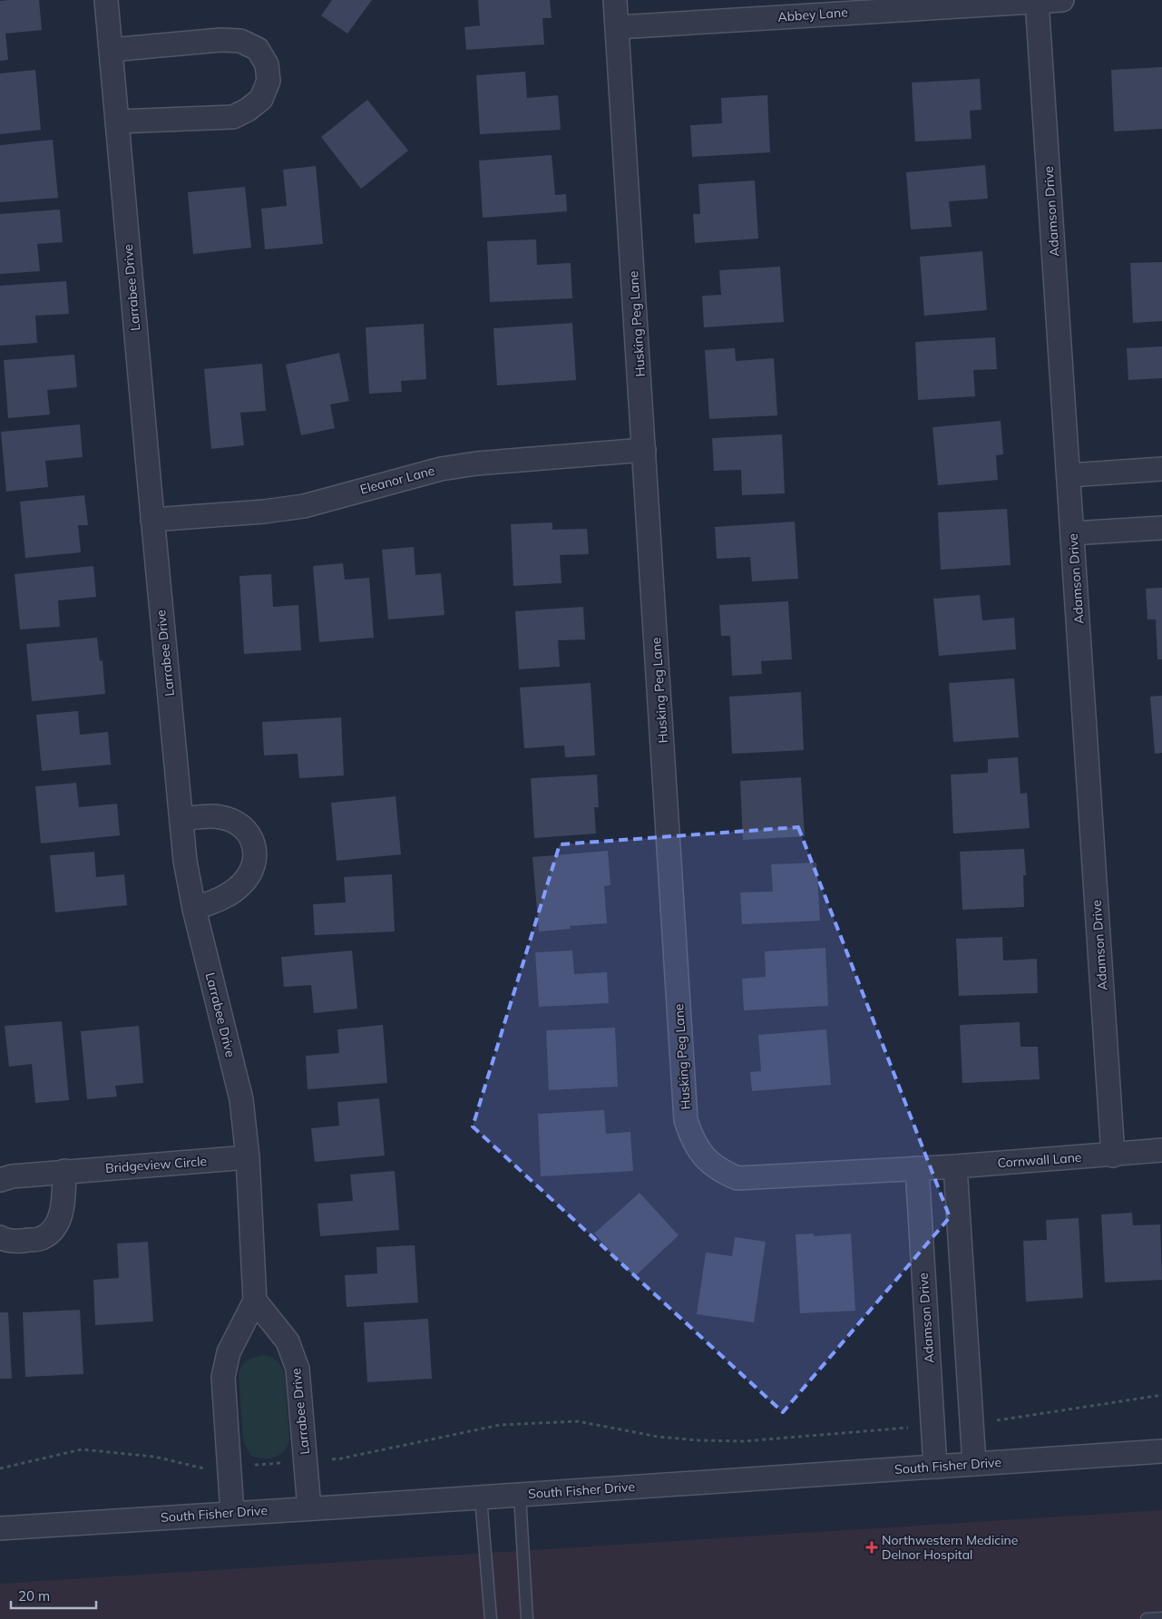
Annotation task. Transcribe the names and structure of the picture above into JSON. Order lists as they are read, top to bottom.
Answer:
{
  "streets": {
    "street": [
      "Abbey Lane",
      "Adamson Drive",
      "Larrabee Drive",
      "Husking Peg Lane",
      "Eleanor Lane",
      "Cornwall Lane",
      "Bridgeview Circle",
      "South Fisher Drive"
    ]
  },
  "crossings": [
    ["Abbey Lane", "Adamson Drive"],
    ["Abbey Lane", "Husking Peg Lane"],
    ["Adamson Drive", "Husking Peg Lane"],
    ["Adamson Drive", "Cornwall Lane"],
    ["Adamson Drive", "South Fisher Drive"],
    ["Larrabee Drive", "Eleanor Lane"],
    ["Larrabee Drive", "Bridgeview Circle"],
    ["Larrabee Drive", "South Fisher Drive"],
    ["Husking Peg Lane", "Eleanor Lane"],
    ["Husking Peg Lane", "Cornwall Lane"]
  ],
  "places": {
    "health": ["Northwestern Medicine Delnor Hospital"]
  },
  "scale_bar": "20 m"
}
